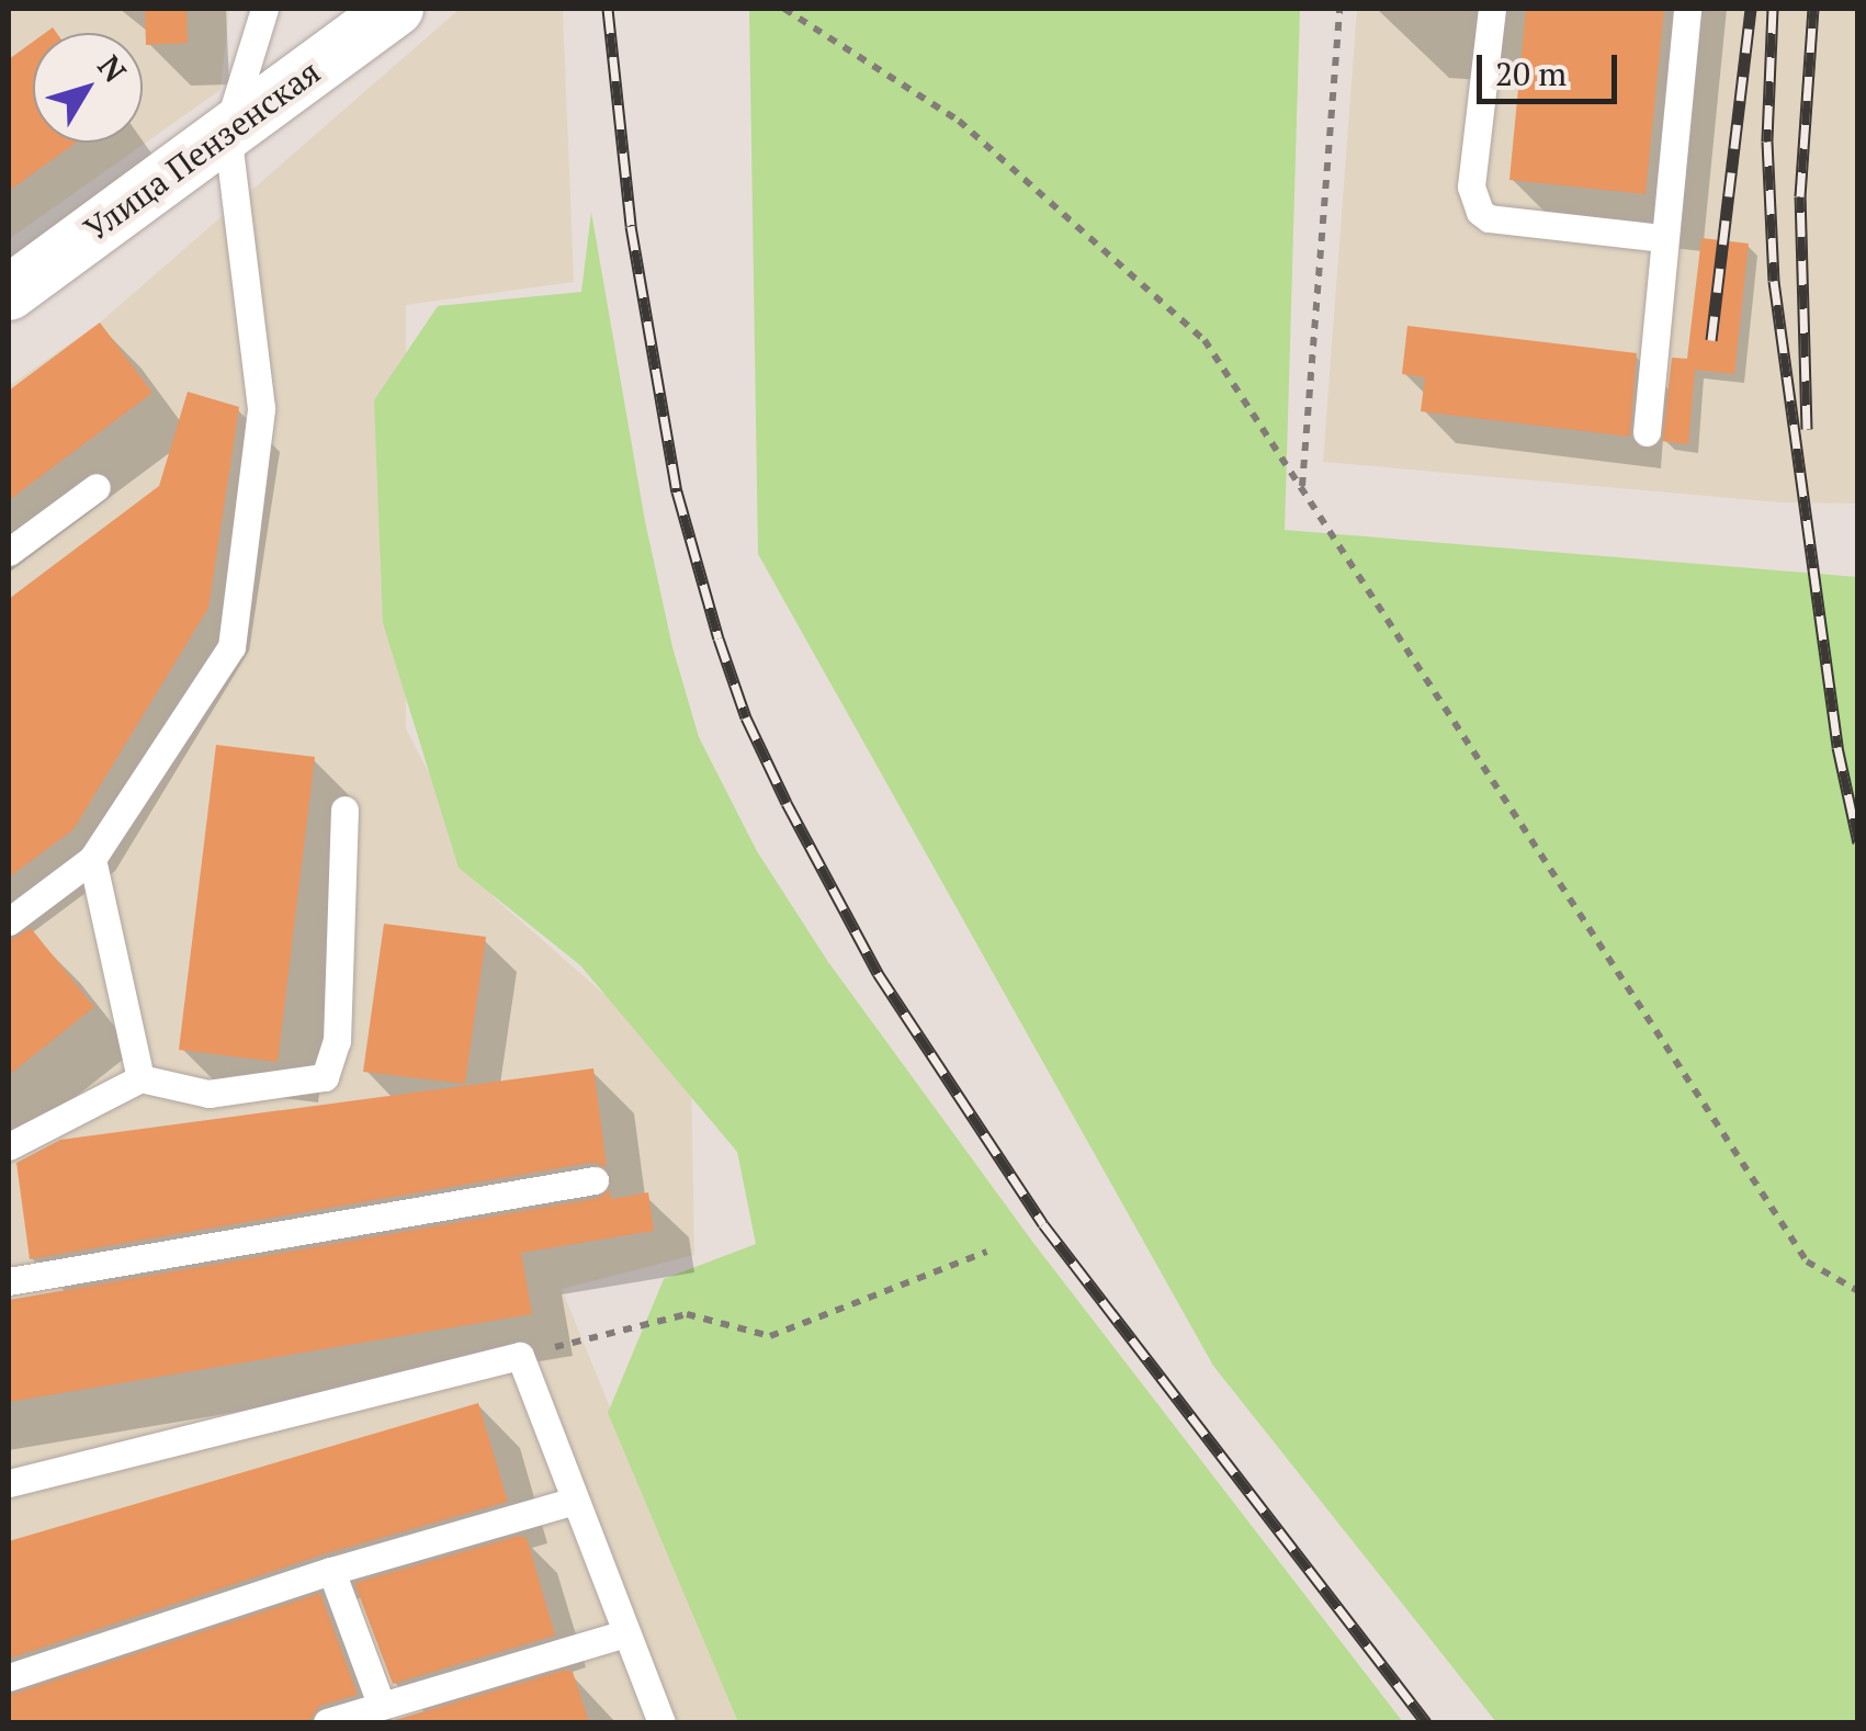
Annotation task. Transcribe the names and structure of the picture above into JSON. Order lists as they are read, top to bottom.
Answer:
{
  "streets": {
    "street": ["Улица Пензенская"]
  },
  "scale_bar": "20 m",
  "north": "top right"
}
